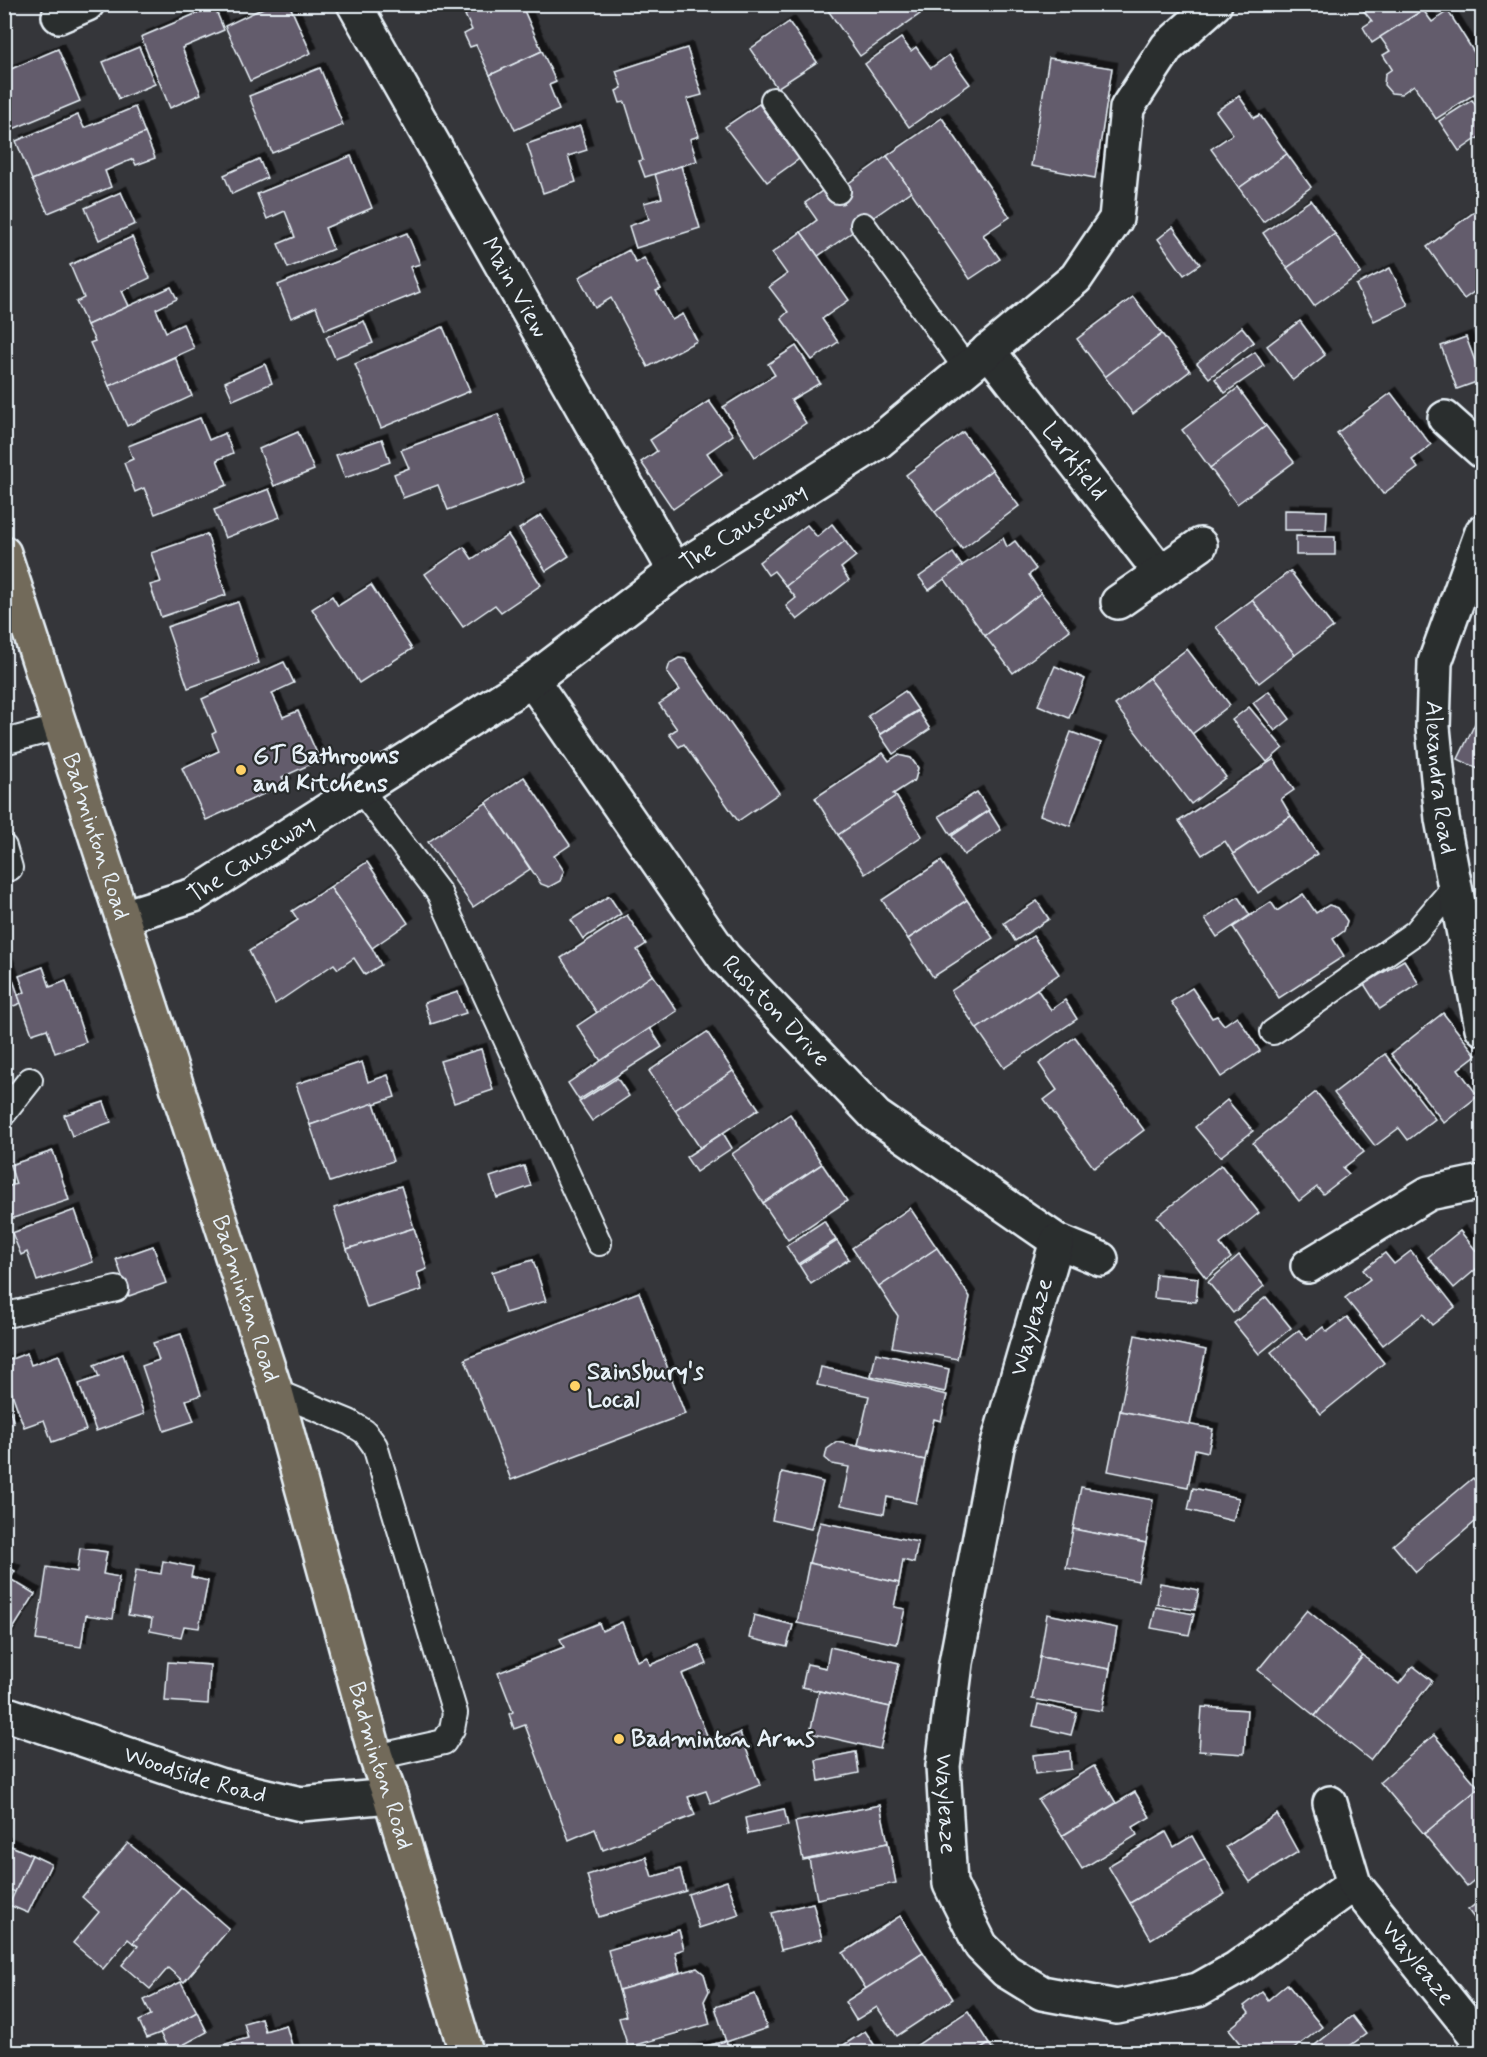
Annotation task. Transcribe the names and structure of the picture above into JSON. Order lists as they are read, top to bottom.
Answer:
{
  "streets": {
    "main road": ["Badminton Road"],
    "street": [
      "Main View",
      "Larkfield",
      "The Causeway",
      "Alexandra Road",
      "Rushton Drive",
      "Wayleaze",
      "Woodside Road"
    ]
  },
  "crossings": [
    ["Main View", "The Causeway"],
    ["Larkfield", "The Causeway"],
    ["The Causeway", "Badminton Road"],
    ["The Causeway", "Rushton Drive"],
    ["Badminton Road", "Woodside Road"],
    ["Rushton Drive", "Wayleaze"]
  ],
  "places": ["GT Bathrooms and Kitchens", "Sainsbury's Local", "Badminton Arms"]
}
